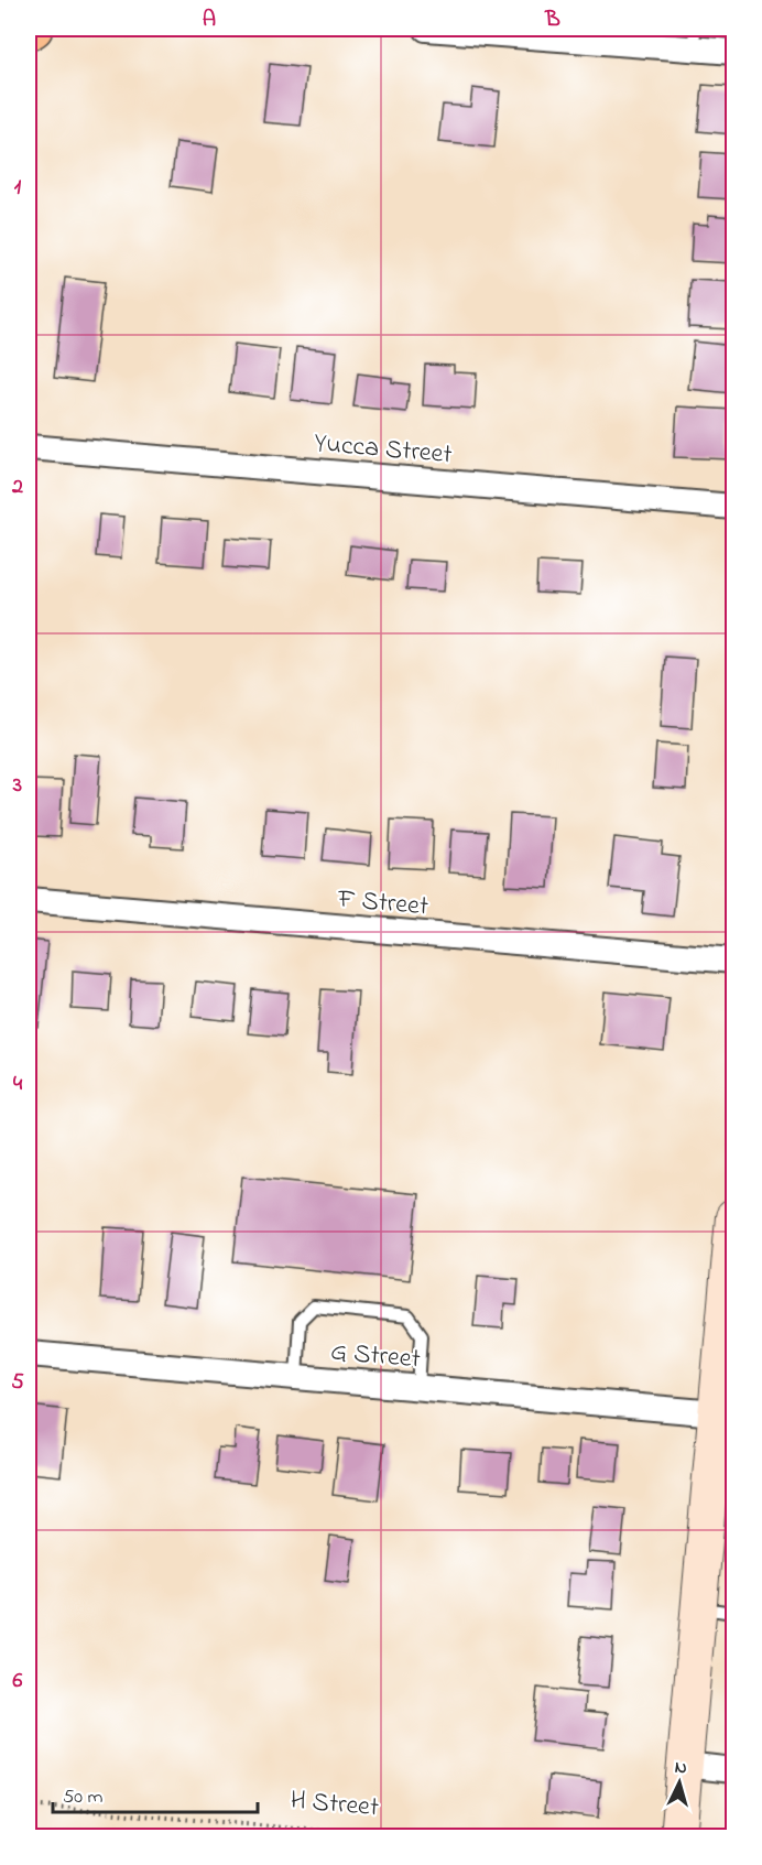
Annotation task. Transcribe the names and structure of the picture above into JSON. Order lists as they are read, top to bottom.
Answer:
{
  "streets": {
    "street": ["Yucca Street", "F Street", "G Street"],
    "path": ["H Street"]
  },
  "scale_bar": "50 m",
  "north": "top",
  "grid": {
    "columns": ["A", "B"],
    "rows": [
      "1",
      "2",
      "3",
      "4",
      "5",
      "6"
    ]
  }
}
